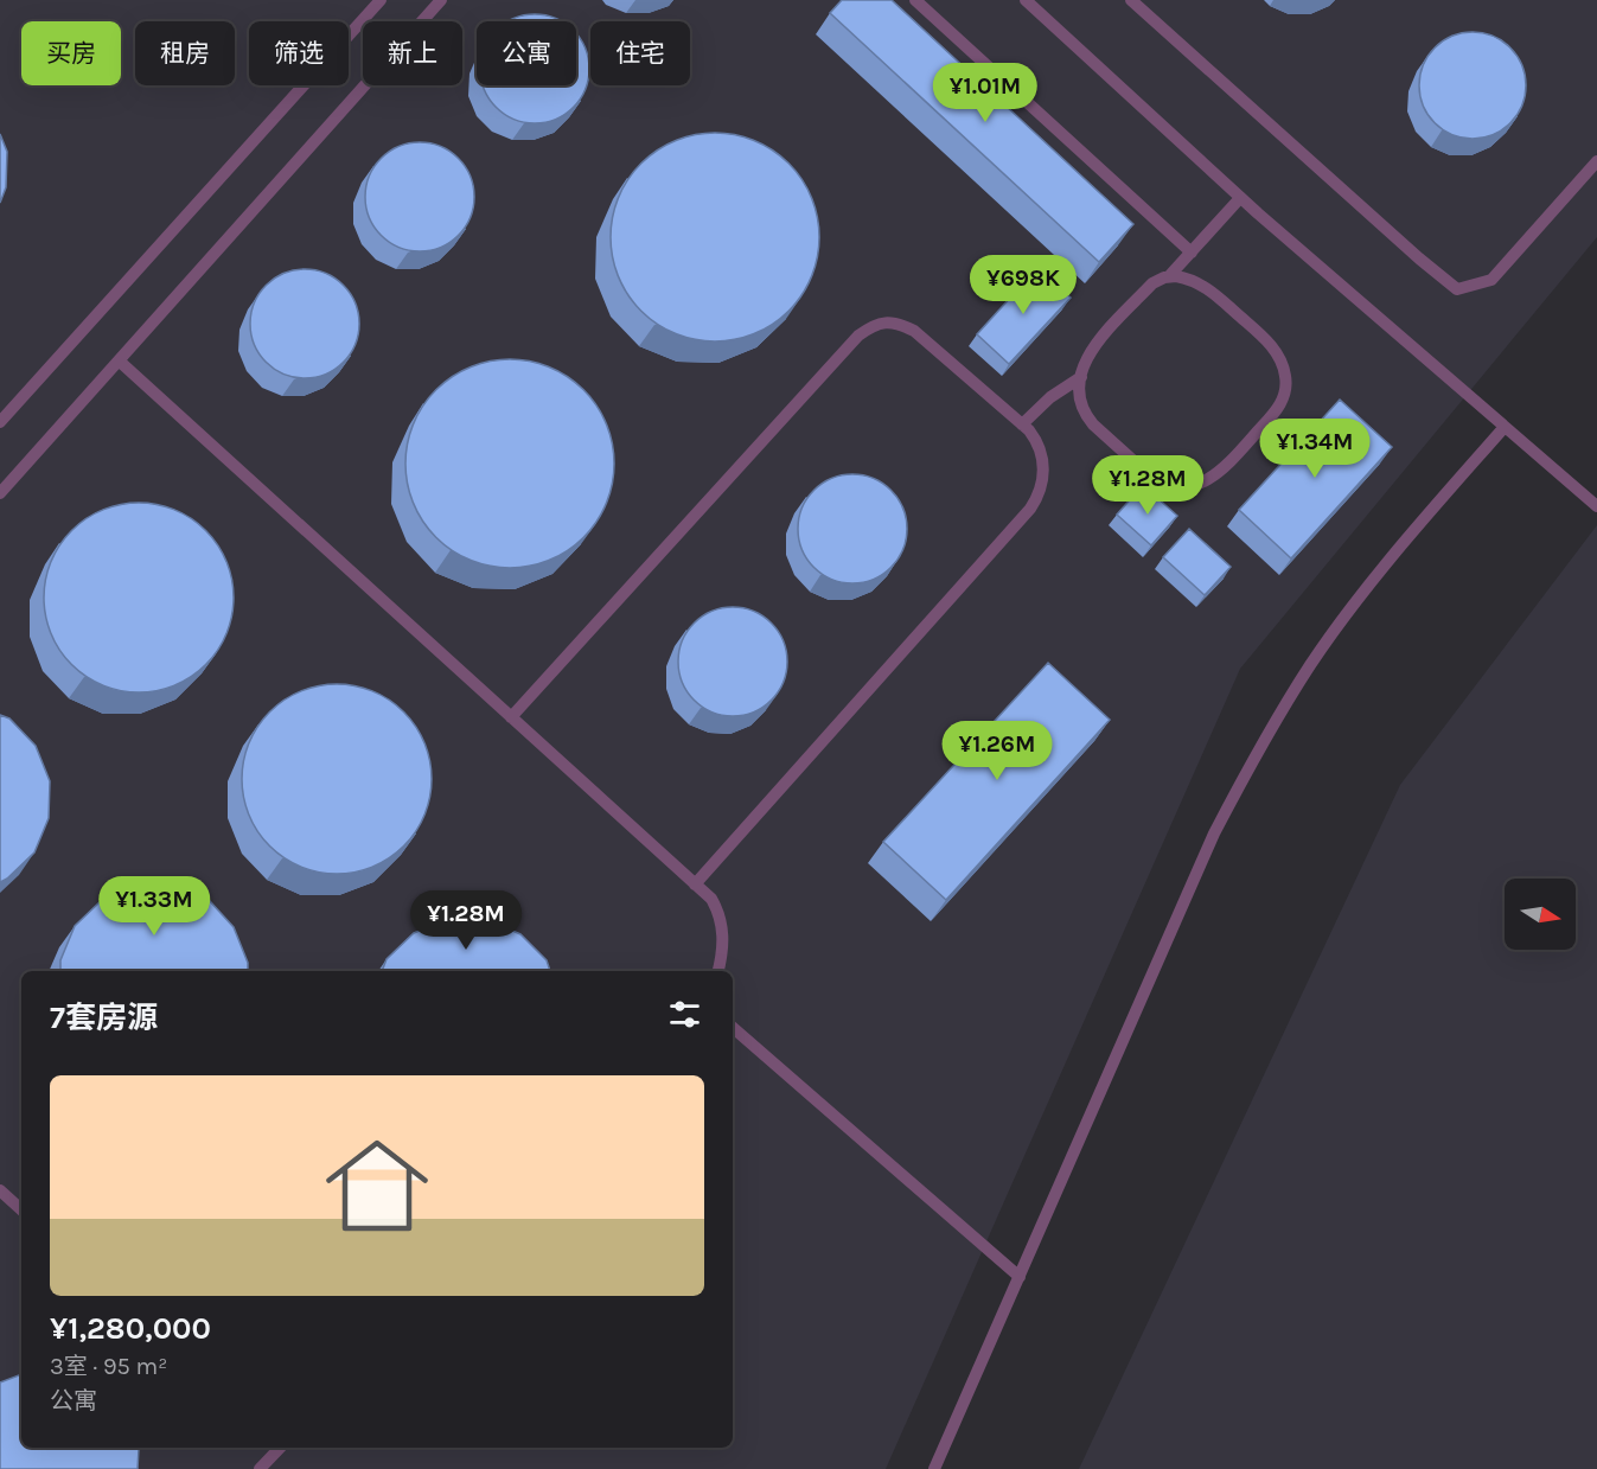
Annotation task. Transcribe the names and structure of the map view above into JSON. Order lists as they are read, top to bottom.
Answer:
{
  "north": "right",
  "page": {
    "chip": [
      "买房",
      "租房",
      "筛选",
      "新上",
      "公寓",
      "住宅"
    ],
    "price": [
      "¥1.01M",
      "¥698K",
      "¥1.34M",
      "¥1.28M",
      "¥1.26M",
      "¥1.33M",
      "¥1.28M"
    ],
    "heading": "7套房源",
    "list": [
      {
        "name": "¥1,280,000",
        "note": "3室 · 95 m² · 公寓"
      }
    ]
  }
}
